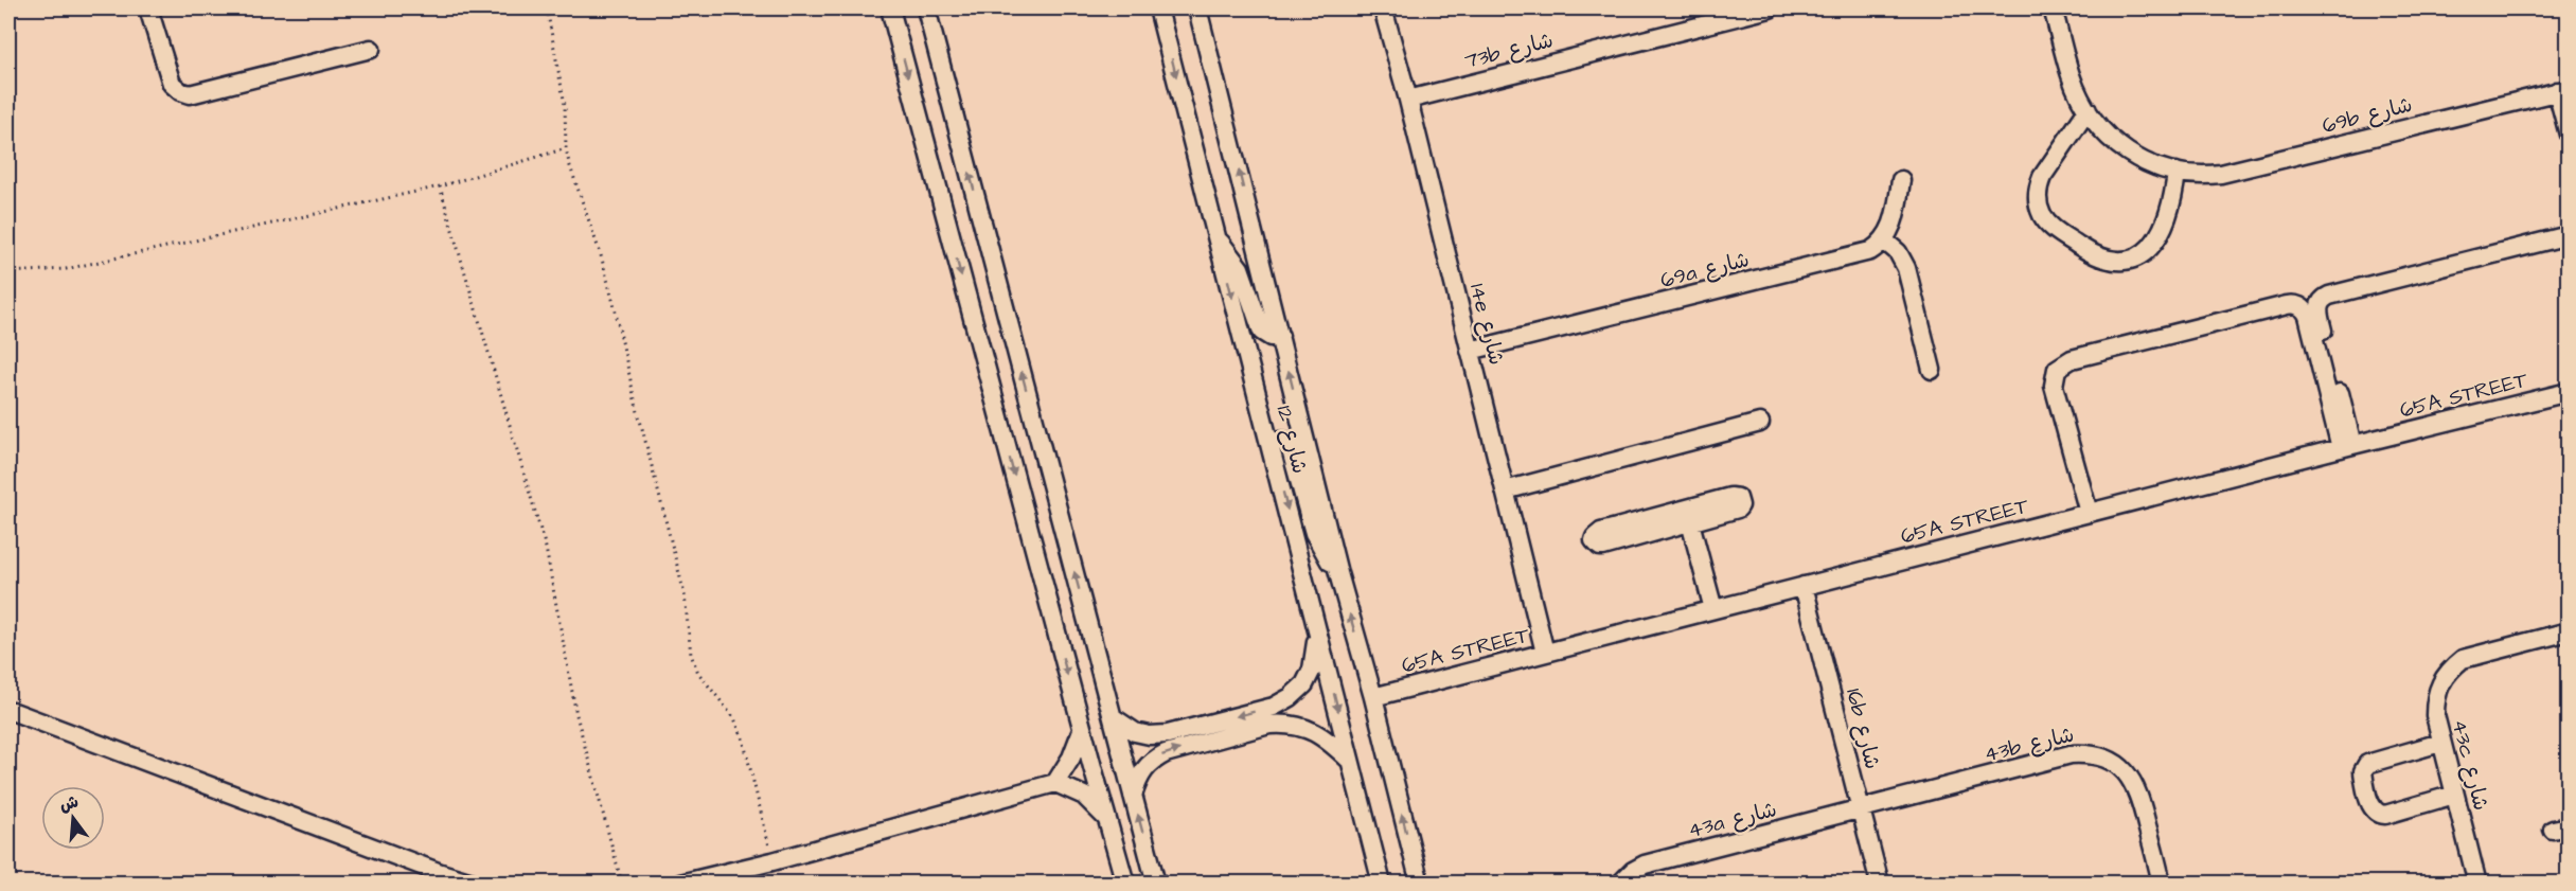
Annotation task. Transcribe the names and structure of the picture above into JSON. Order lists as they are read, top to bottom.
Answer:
{
  "streets": {
    "street": [
      "73b شارع",
      "69b شارع",
      "69a شارع",
      "14e شارع",
      "65A STREET",
      "شارع 12",
      "16b شارع",
      "43b شارع",
      "43c شارع",
      "43a شارع"
    ]
  },
  "crossings": [
    ["73b شارع", "14e شارع"],
    ["69a شارع", "14e شارع"],
    ["14e شارع", "65A STREET"],
    ["65A STREET", "شارع 12"],
    ["65A STREET", "16b شارع"],
    ["16b شارع", "43b شارع"],
    ["16b شارع", "43a شارع"],
    ["43b شارع", "43a شارع"]
  ],
  "north": "top"
}
